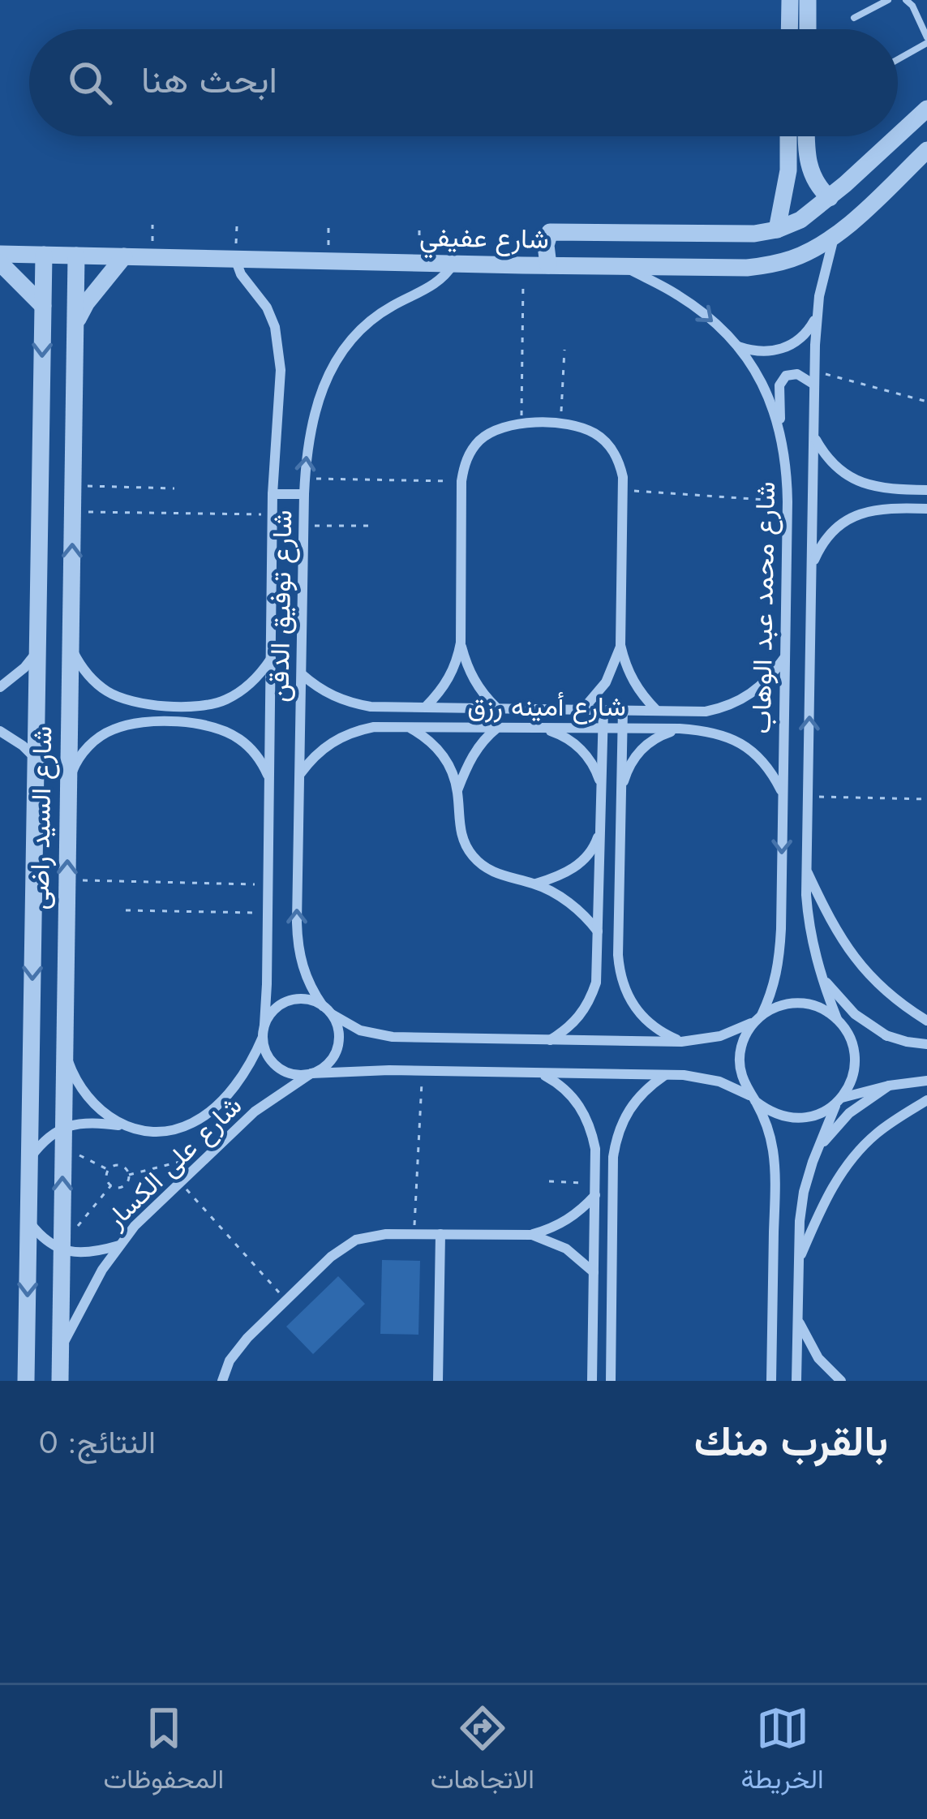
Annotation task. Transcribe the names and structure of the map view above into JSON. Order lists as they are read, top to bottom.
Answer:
{
  "streets": {
    "street": [
      "شارع عفيفي",
      "شارع توفيق الدقن",
      "شارع محمد عبد الوهاب",
      "شارع أمينه رزق",
      "شارع السيد راضى",
      "شارع على الكسار"
    ]
  },
  "crossings": [
    ["شارع عفيفي", "شارع توفيق الدقن"],
    ["شارع عفيفي", "شارع محمد عبد الوهاب"],
    ["شارع عفيفي", "شارع السيد راضى"],
    ["شارع توفيق الدقن", "شارع أمينه رزق"],
    ["شارع توفيق الدقن", "شارع السيد راضى"],
    ["شارع توفيق الدقن", "شارع على الكسار"],
    ["شارع محمد عبد الوهاب", "شارع أمينه رزق"],
    ["شارع السيد راضى", "شارع على الكسار"]
  ],
  "page": {
    "search": "ابحث هنا",
    "heading": ["بالقرب منك", "النتائج: 0"],
    "nav": ["الخريطة", "الاتجاهات", "المحفوظات"]
  }
}
